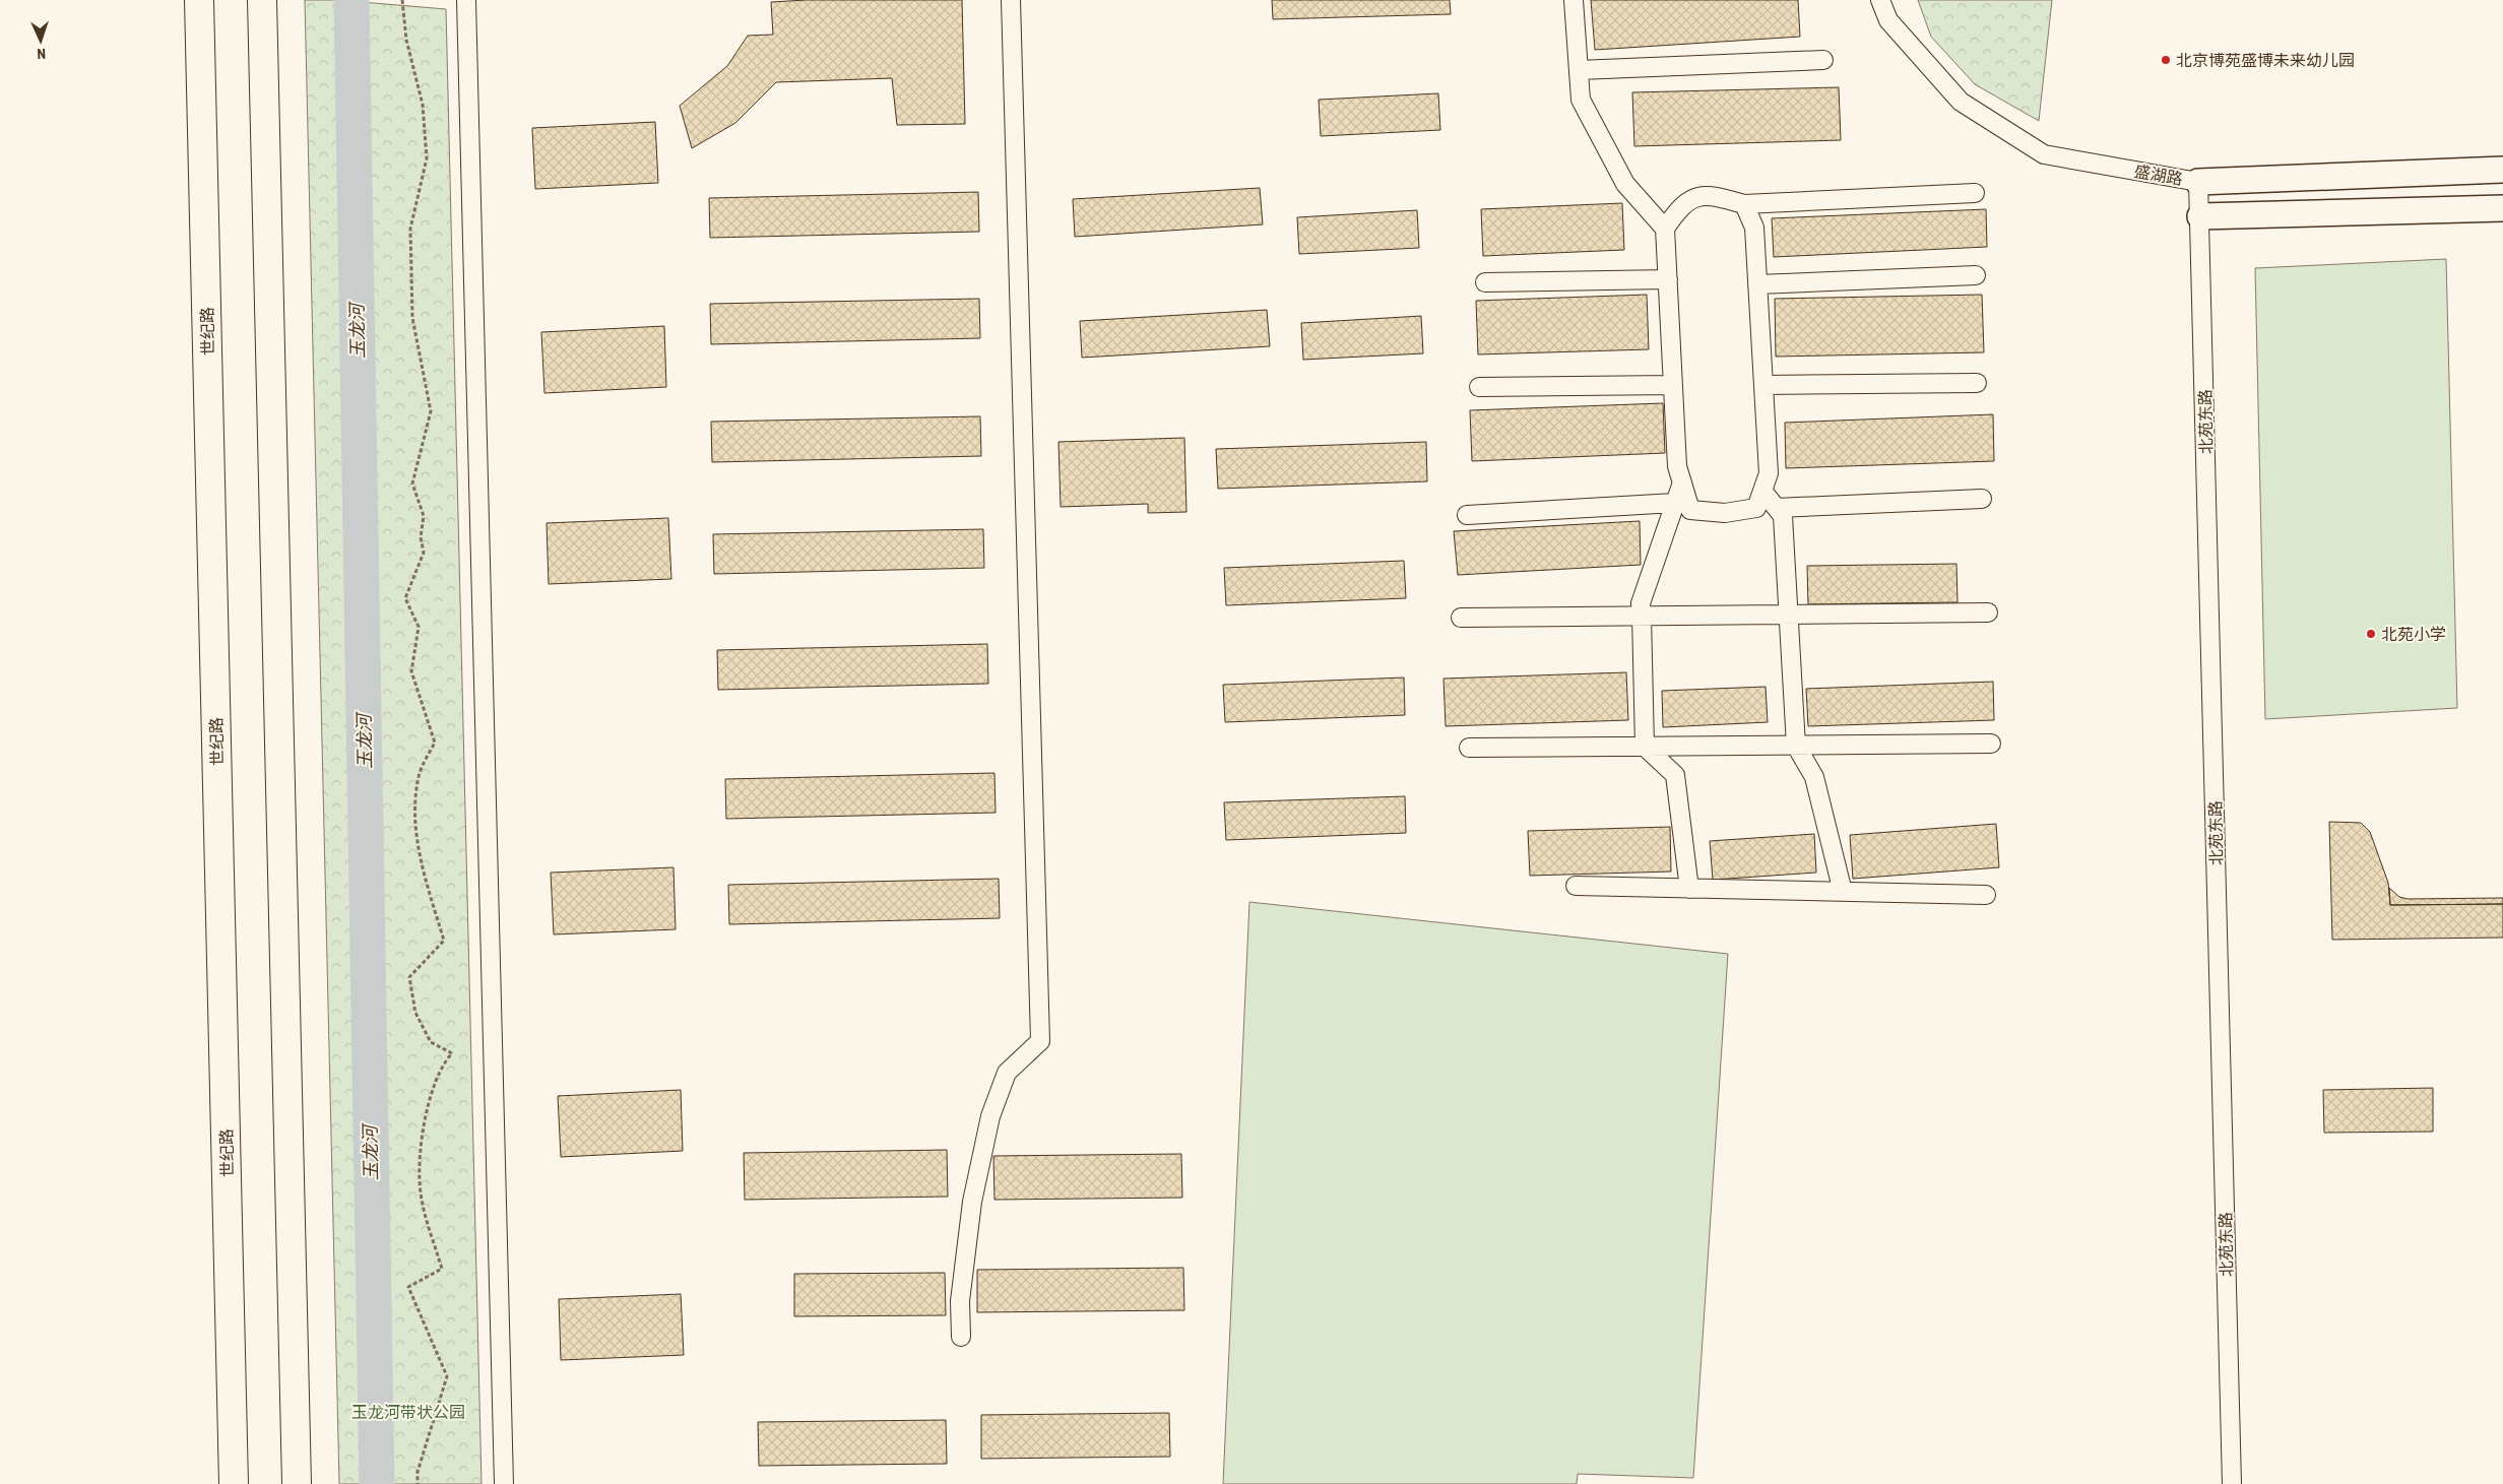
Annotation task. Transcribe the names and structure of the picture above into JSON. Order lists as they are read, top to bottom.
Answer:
{
  "streets": {
    "main road": ["盛湖路", "世纪路"],
    "street": ["北苑东路"]
  },
  "crossings": [
    ["盛湖路", "北苑东路"]
  ],
  "water": ["玉龙河"],
  "parks": ["玉龙河带状公园"],
  "places": ["北京博苑盛博未来幼儿园", "北苑小学"],
  "north": "bottom"
}
